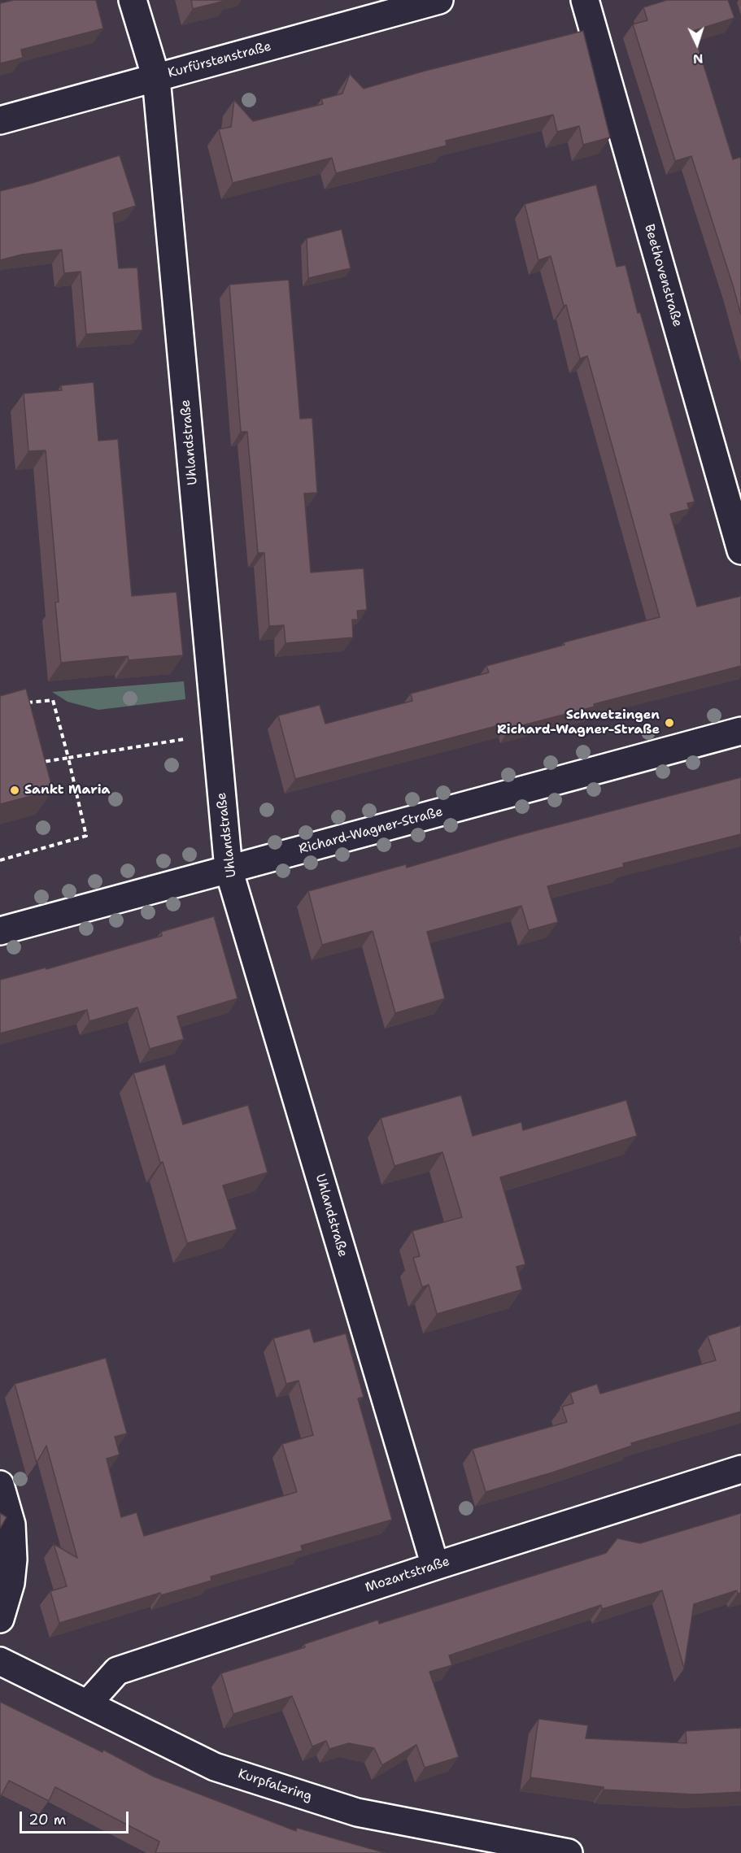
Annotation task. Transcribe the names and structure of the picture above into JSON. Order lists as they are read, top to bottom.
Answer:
{
  "streets": {
    "street": [
      "Kurfürstenstraße",
      "Beethovenstraße",
      "Uhlandstraße",
      "Richard-Wagner-Straße",
      "Mozartstraße",
      "Kurpfalzring"
    ]
  },
  "crossings": [
    ["Kurfürstenstraße", "Uhlandstraße"],
    ["Uhlandstraße", "Richard-Wagner-Straße"],
    ["Uhlandstraße", "Mozartstraße"],
    ["Mozartstraße", "Kurpfalzring"]
  ],
  "places": ["Schwetzingen Richard-Wagner-Straße", "Sankt Maria"],
  "scale_bar": "20 m",
  "north": "bottom"
}
